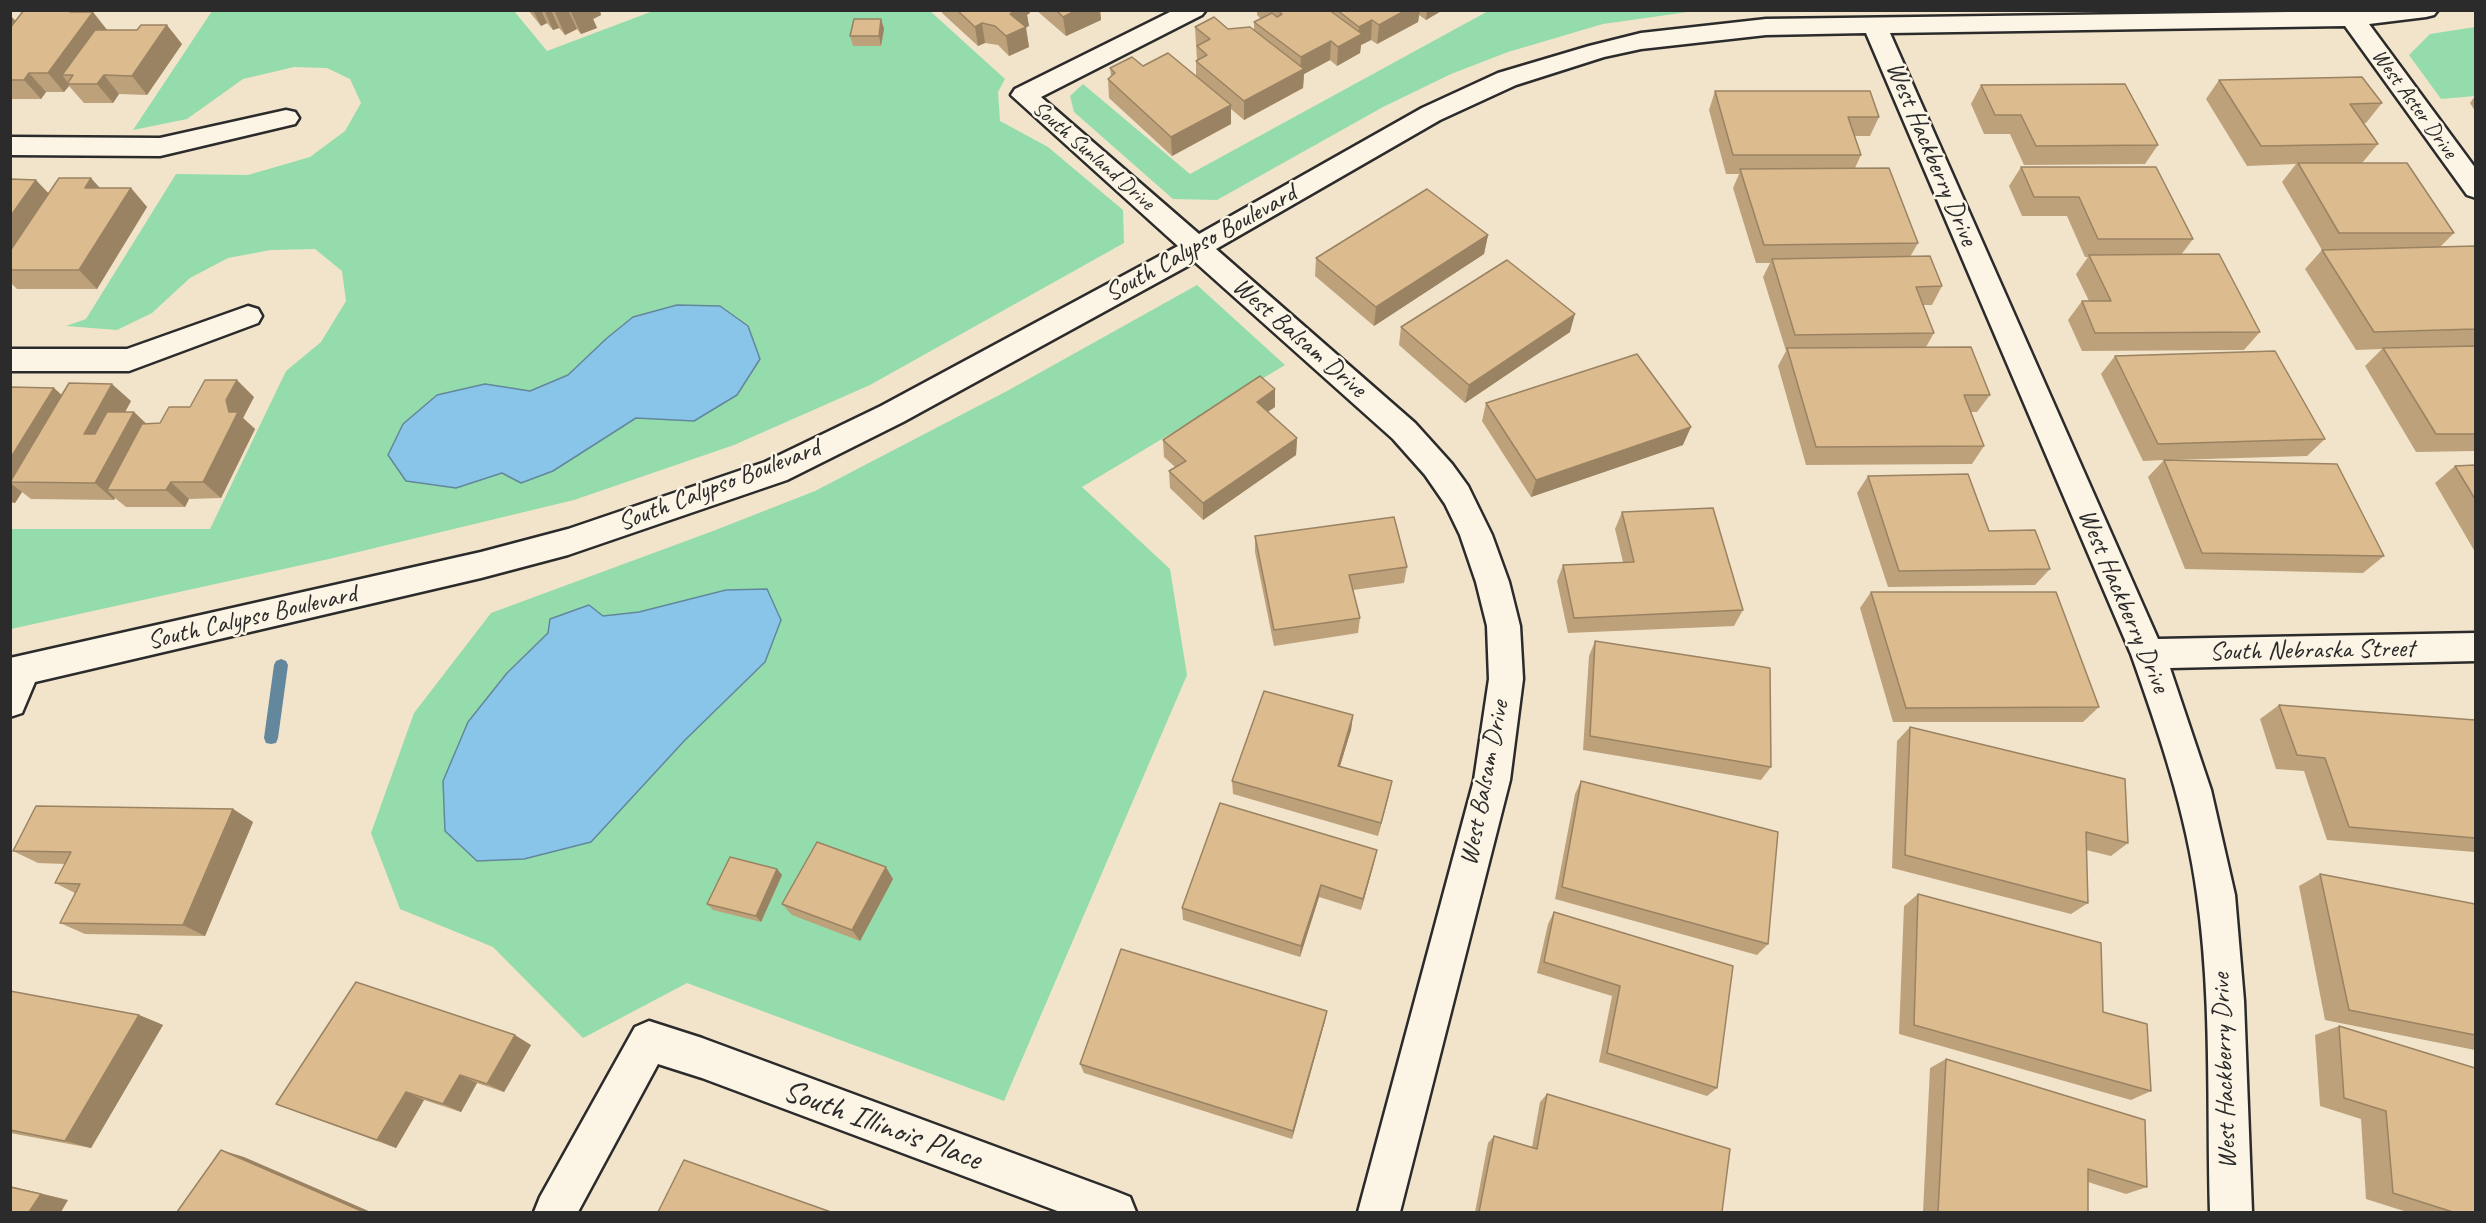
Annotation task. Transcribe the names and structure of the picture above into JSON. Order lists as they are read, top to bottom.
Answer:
{
  "streets": {
    "street": [
      "West Aster Drive",
      "West Hackberry Drive",
      "South Sunland Drive",
      "South Calypso Boulevard",
      "West Balsam Drive",
      "South Nebraska Street",
      "South Illinois Place"
    ]
  },
  "crossings": [
    ["West Aster Drive", "South Calypso Boulevard"],
    ["West Hackberry Drive", "South Calypso Boulevard"],
    ["West Hackberry Drive", "South Nebraska Street"],
    ["South Sunland Drive", "South Calypso Boulevard"],
    ["South Sunland Drive", "West Balsam Drive"],
    ["South Calypso Boulevard", "West Balsam Drive"]
  ]
}
